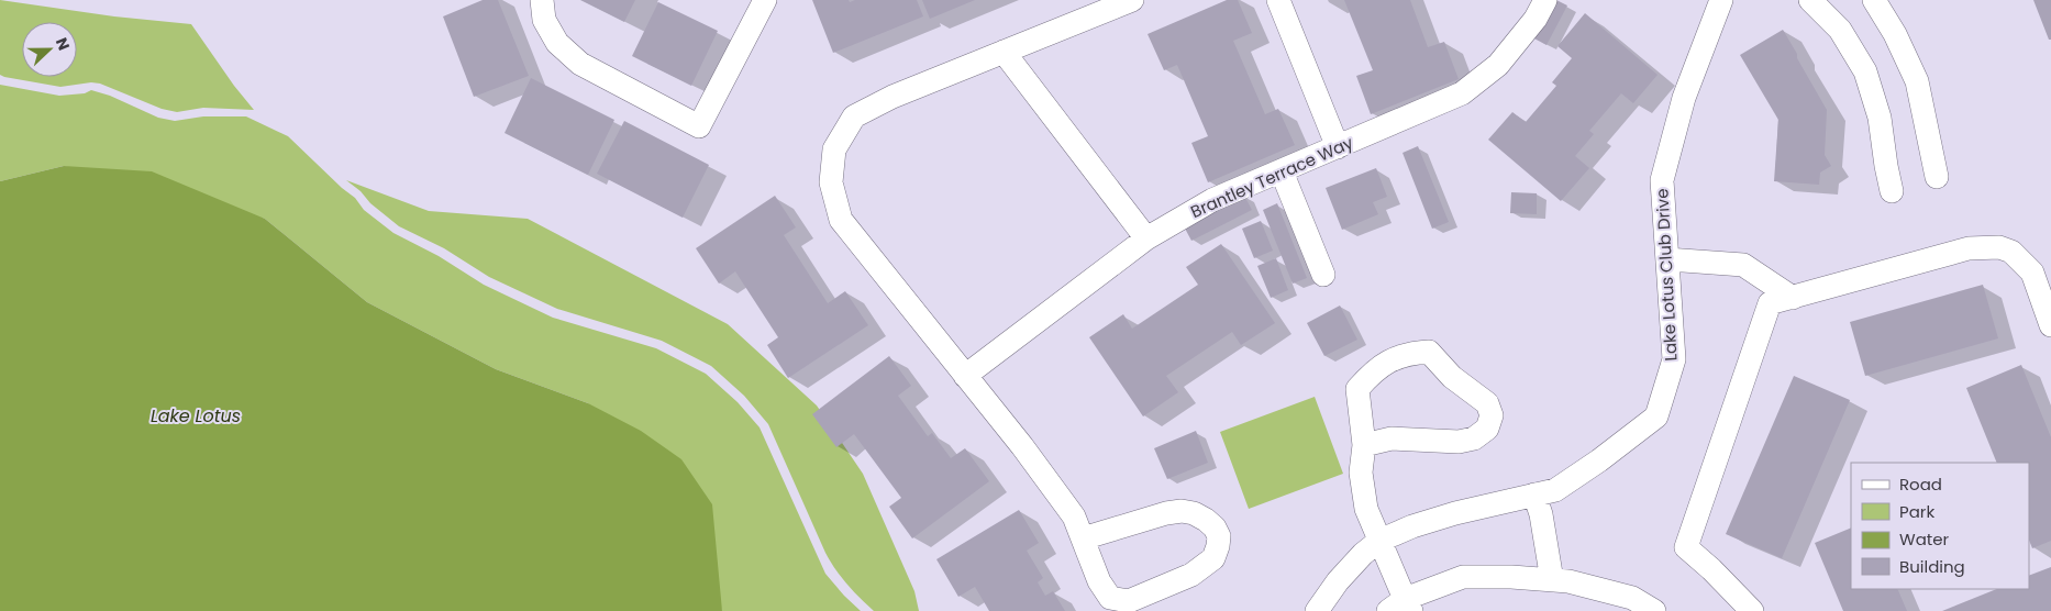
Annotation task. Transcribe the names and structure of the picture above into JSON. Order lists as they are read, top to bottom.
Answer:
{
  "streets": {
    "street": ["Brantley Terrace Way", "Lake Lotus Club Drive"]
  },
  "water": ["Lake Lotus"],
  "legend": [
    "Road",
    "Park",
    "Water",
    "Building"
  ],
  "north": "right"
}
